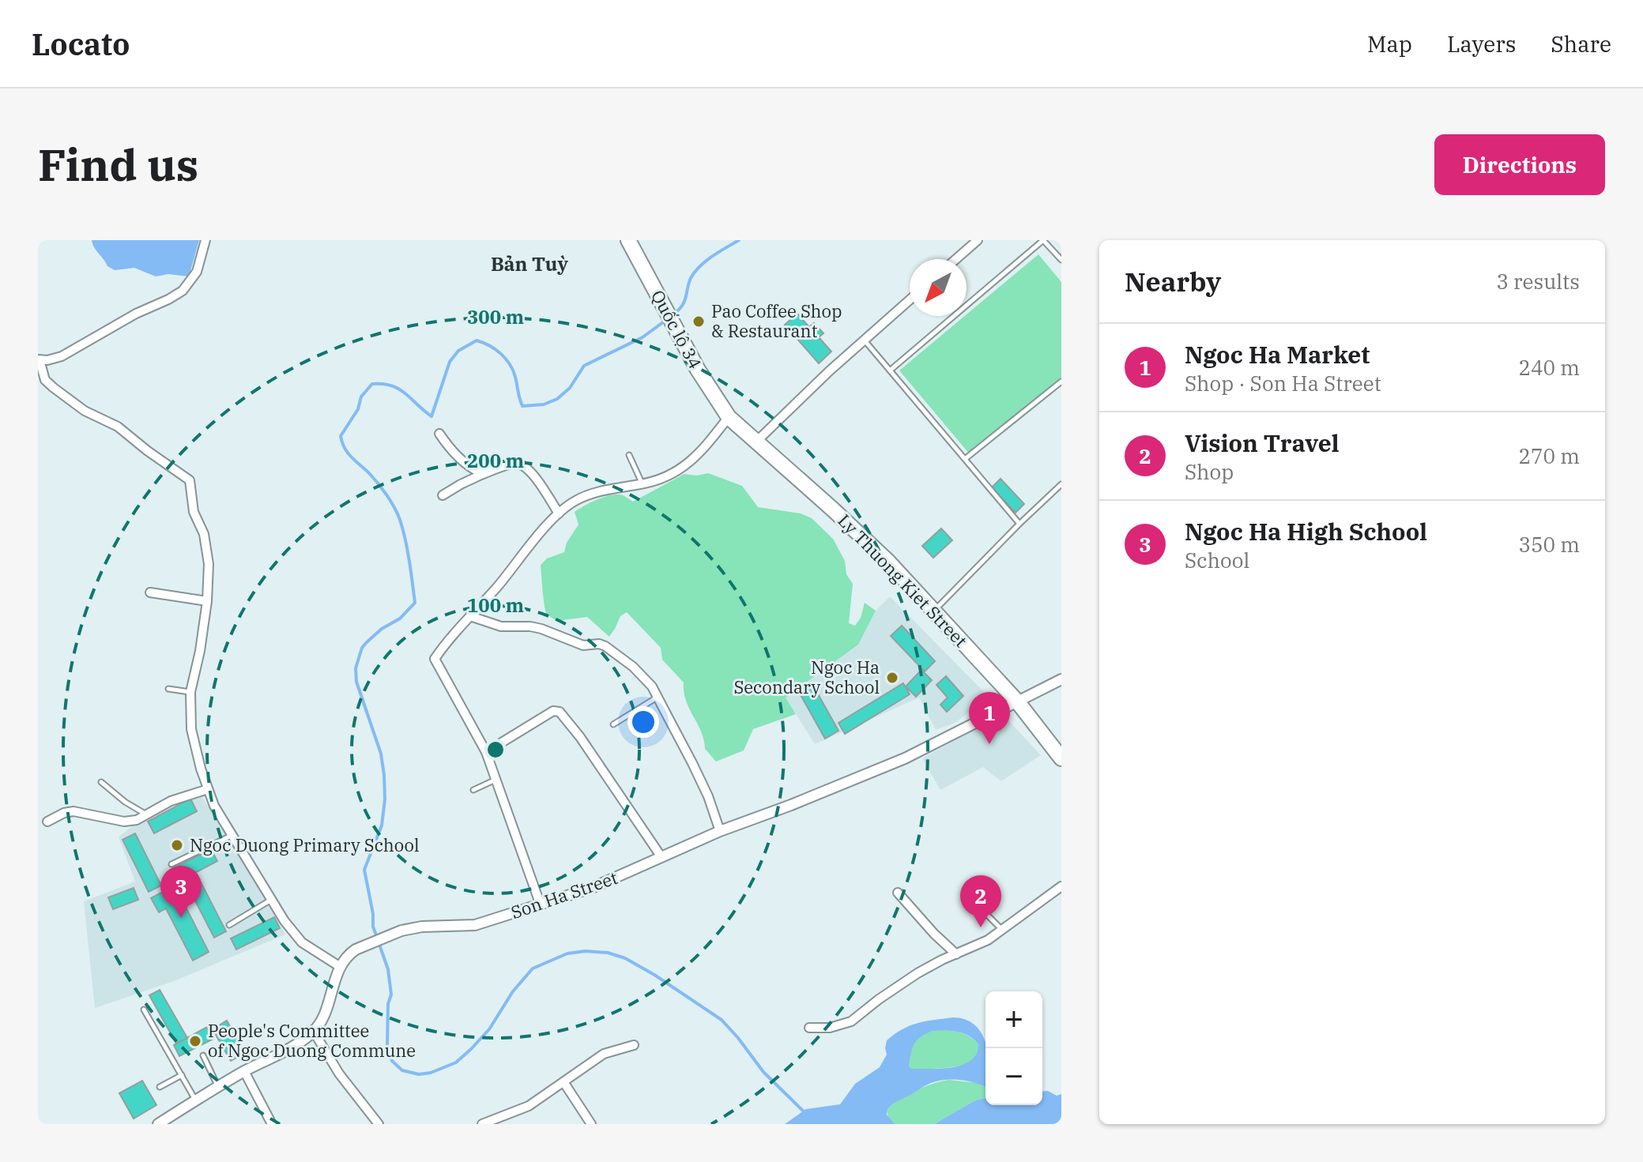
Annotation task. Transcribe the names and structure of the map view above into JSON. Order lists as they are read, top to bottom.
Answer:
{
  "streets": {
    "highway": ["Quốc lộ 34", "Ly Thuong Kiet Street"],
    "street": ["Son Ha Street"]
  },
  "crossings": [
    ["Quốc lộ 34", "Ly Thuong Kiet Street"],
    ["Ly Thuong Kiet Street", "Son Ha Street"]
  ],
  "districts": ["Bản Tuỳ"],
  "places": [
    "Pao Coffee Shop & Restaurant",
    "Ngoc Ha Secondary School",
    "Ngoc Duong Primary School",
    "People's Committee of Ngoc Duong Commune"
  ],
  "north": "bottom left",
  "page": {
    "header": "Locato",
    "nav": ["Map", "Layers", "Share"],
    "buttons": "Directions",
    "title": "Find us",
    "heading": ["Nearby", "3 results"],
    "list": [
      {
        "mark": "1",
        "name": "Ngoc Ha Market",
        "note": "Shop · Son Ha Street",
        "value": "240 m"
      },
      {
        "mark": "2",
        "name": "Vision Travel",
        "note": "Shop",
        "value": "270 m"
      },
      {
        "mark": "3",
        "name": "Ngoc Ha High School",
        "note": "School",
        "value": "350 m"
      }
    ],
    "pins": ["1", "3", "2"],
    "map_buttons": ["+", "−"]
  },
  "rings": ["300 m", "200 m", "100 m"]
}
